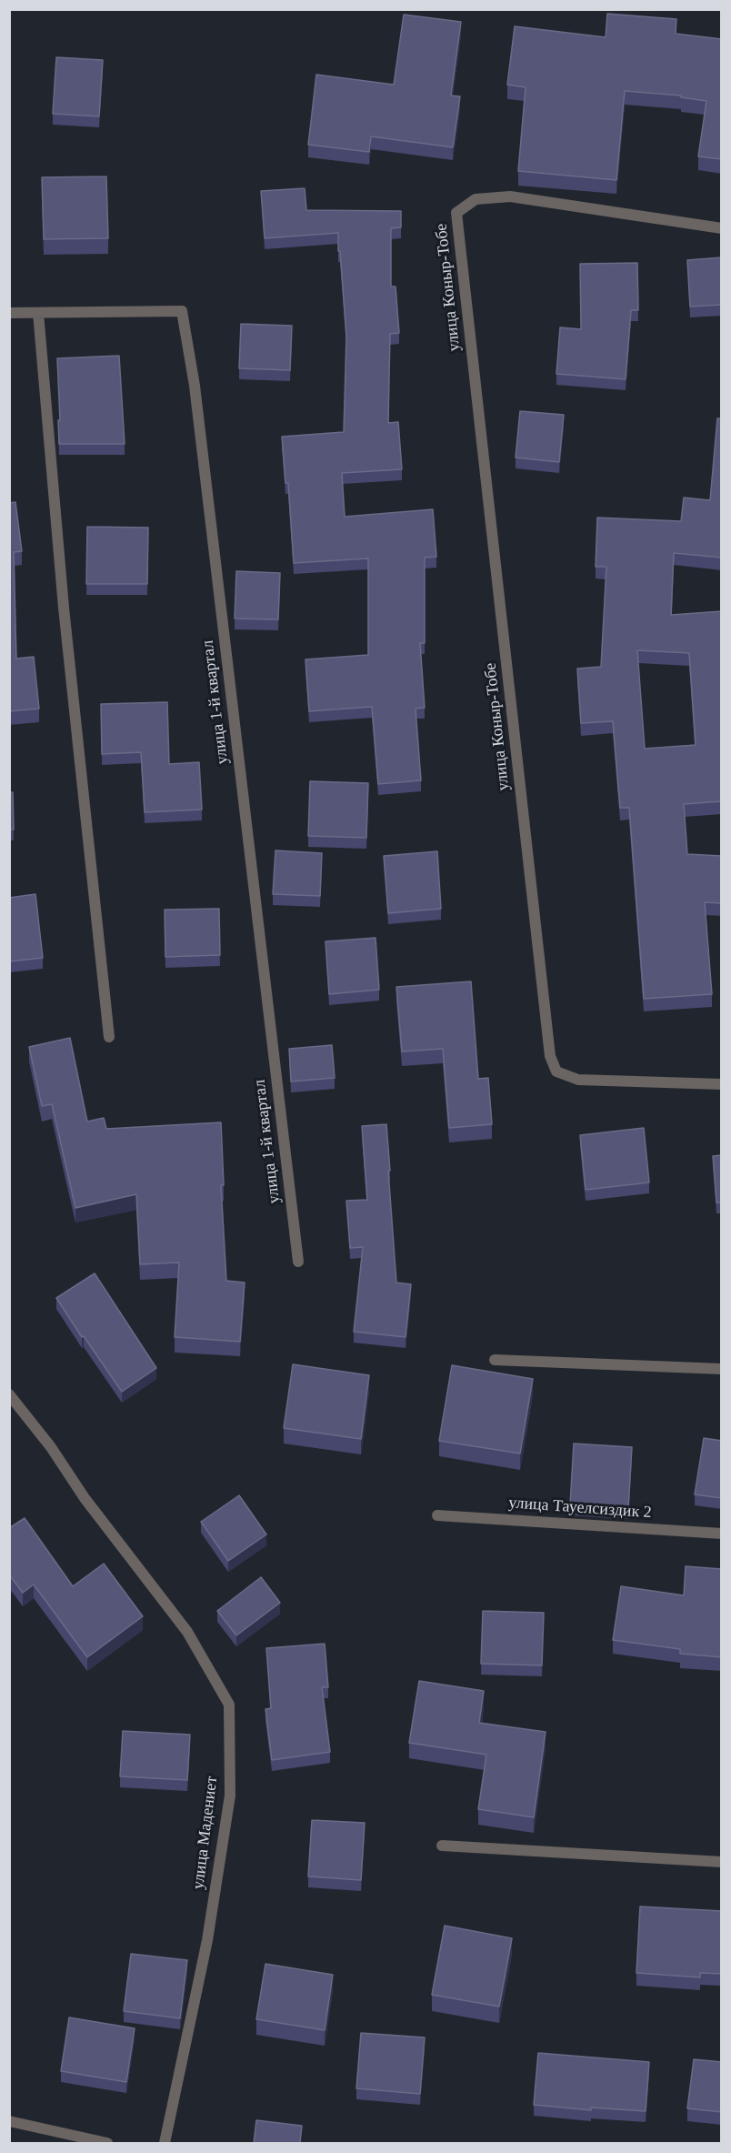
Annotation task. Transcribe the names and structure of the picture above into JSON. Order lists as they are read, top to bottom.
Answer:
{
  "streets": {
    "street": [
      "улица Коныр-Тобе",
      "улица 1-й квартал",
      "улица Тауелсиздик 2",
      "улица Мадениет"
    ]
  }
}
